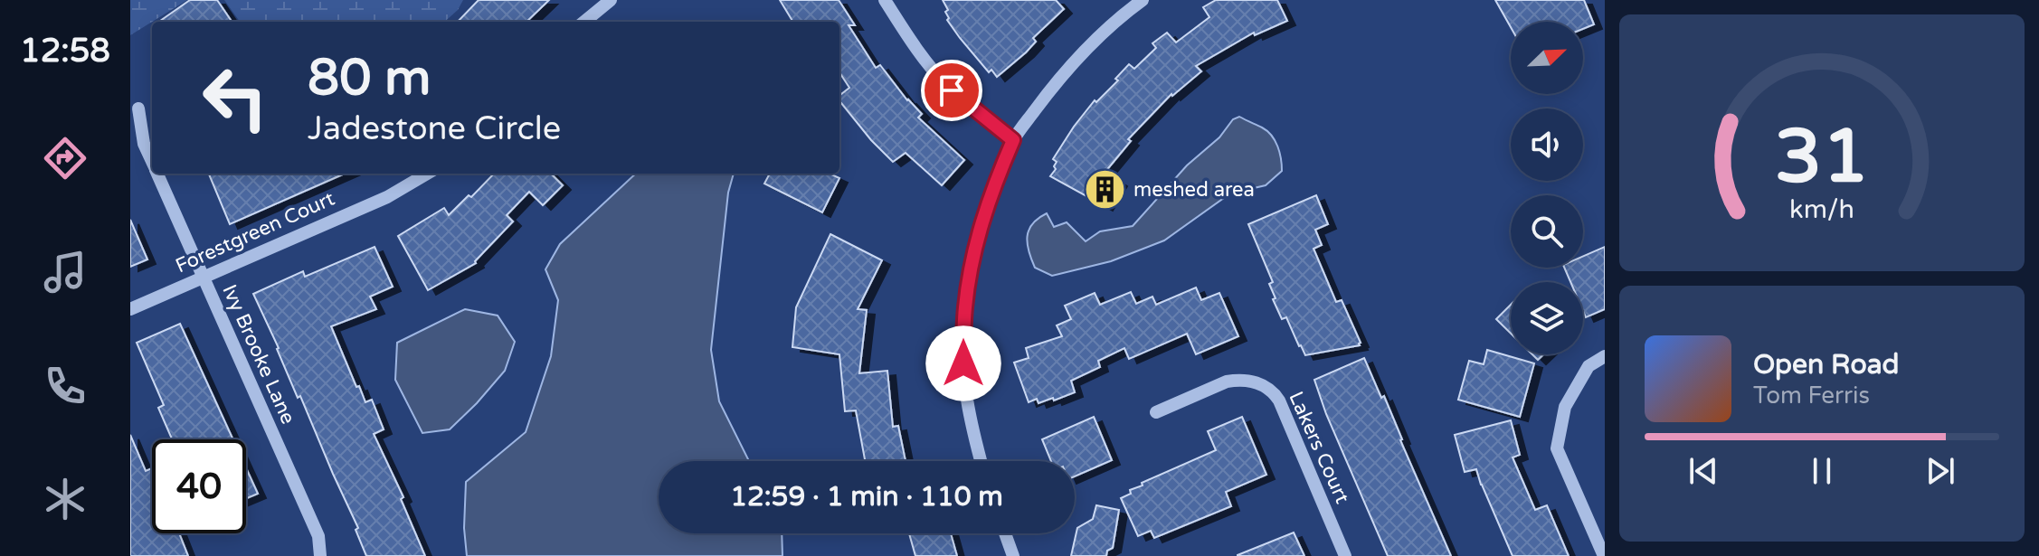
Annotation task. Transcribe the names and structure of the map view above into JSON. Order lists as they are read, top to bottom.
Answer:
{
  "streets": {
    "street": ["Forestgreen Court", "Ivy Brooke Lane", "Lakers Court"]
  },
  "crossings": [
    ["Forestgreen Court", "Ivy Brooke Lane"]
  ],
  "places": {
    "building": ["meshed area"]
  },
  "north": "top right",
  "page": {
    "tabs": "12:58",
    "turn": ["80 m", "Jadestone Circle"],
    "song": ["Open Road", "Tom Ferris"],
    "limit": "40",
    "trip": "12:59 · 1 min · 110 m",
    "gauge": ["31", "km/h"]
  }
}
